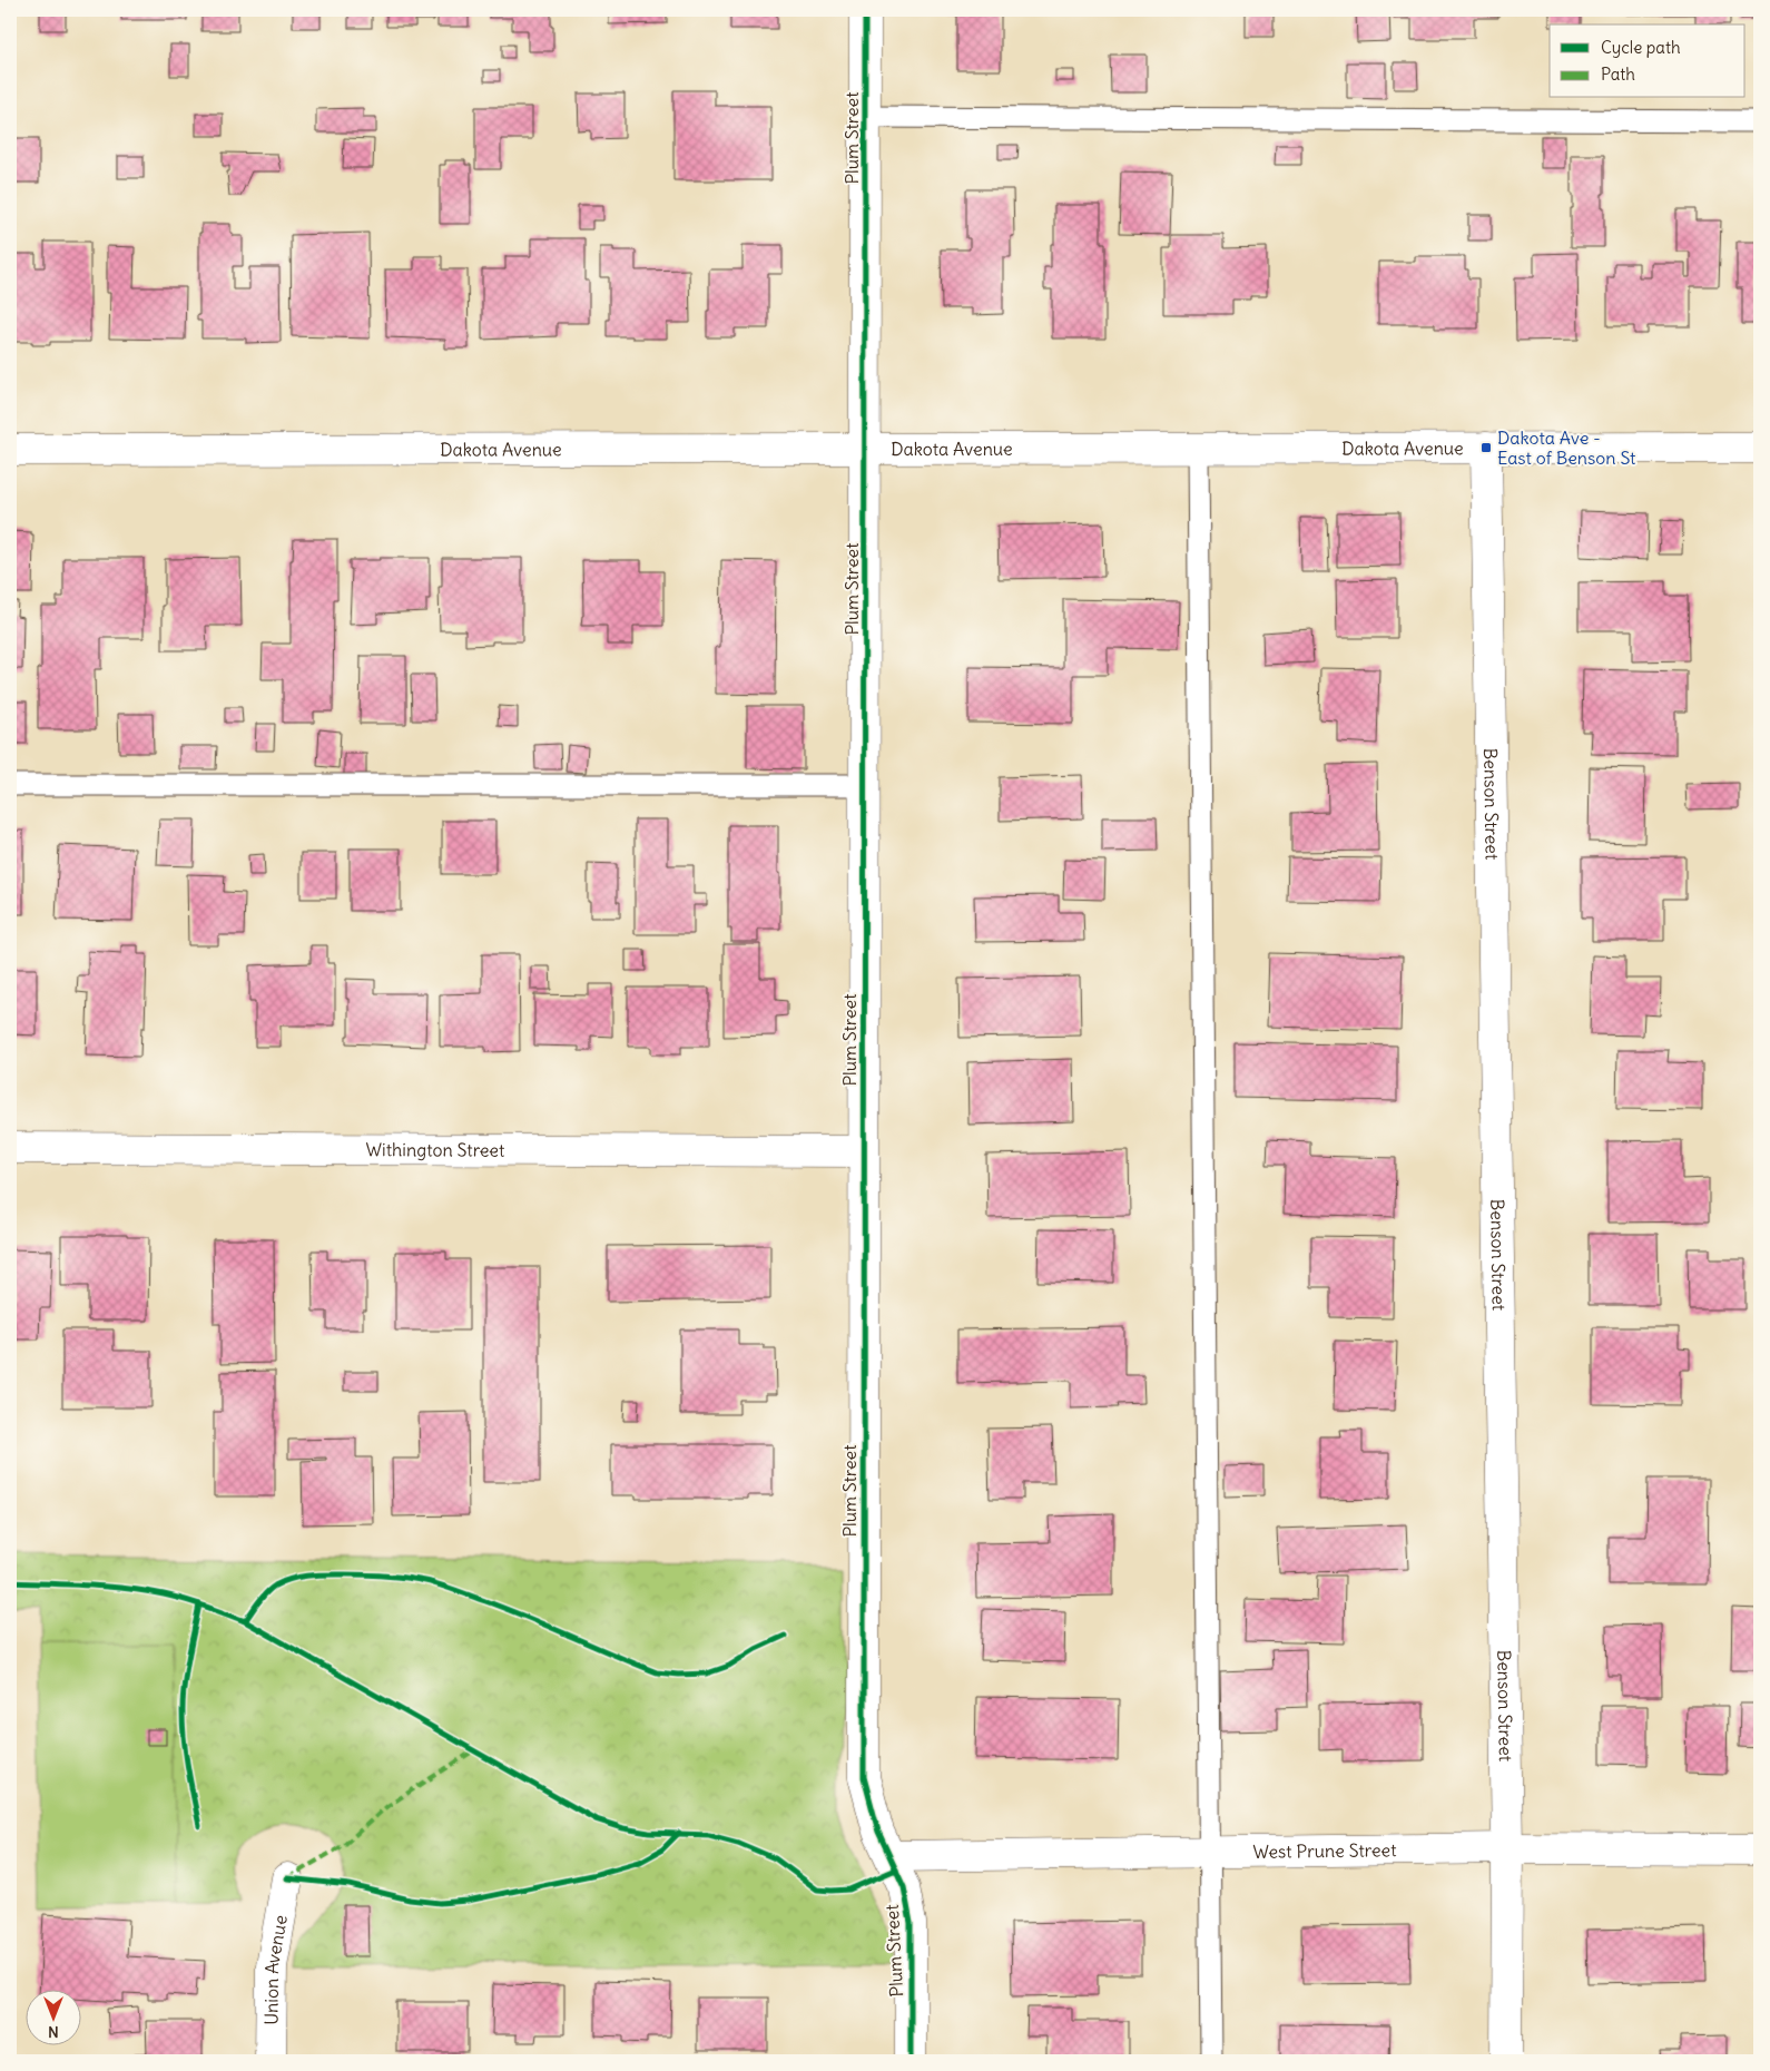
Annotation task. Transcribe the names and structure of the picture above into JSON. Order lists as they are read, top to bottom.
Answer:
{
  "streets": {
    "street": [
      "Plum Street",
      "Dakota Avenue",
      "Benson Street",
      "Withington Street",
      "West Prune Street",
      "Union Avenue"
    ]
  },
  "crossings": [
    ["Plum Street", "Dakota Avenue"],
    ["Plum Street", "Withington Street"],
    ["Plum Street", "West Prune Street"],
    ["Dakota Avenue", "Benson Street"],
    ["Benson Street", "West Prune Street"]
  ],
  "places": {
    "transit": ["Dakota Ave - East of Benson St"]
  },
  "legend": ["Cycle path", "Path"],
  "north": "bottom"
}
